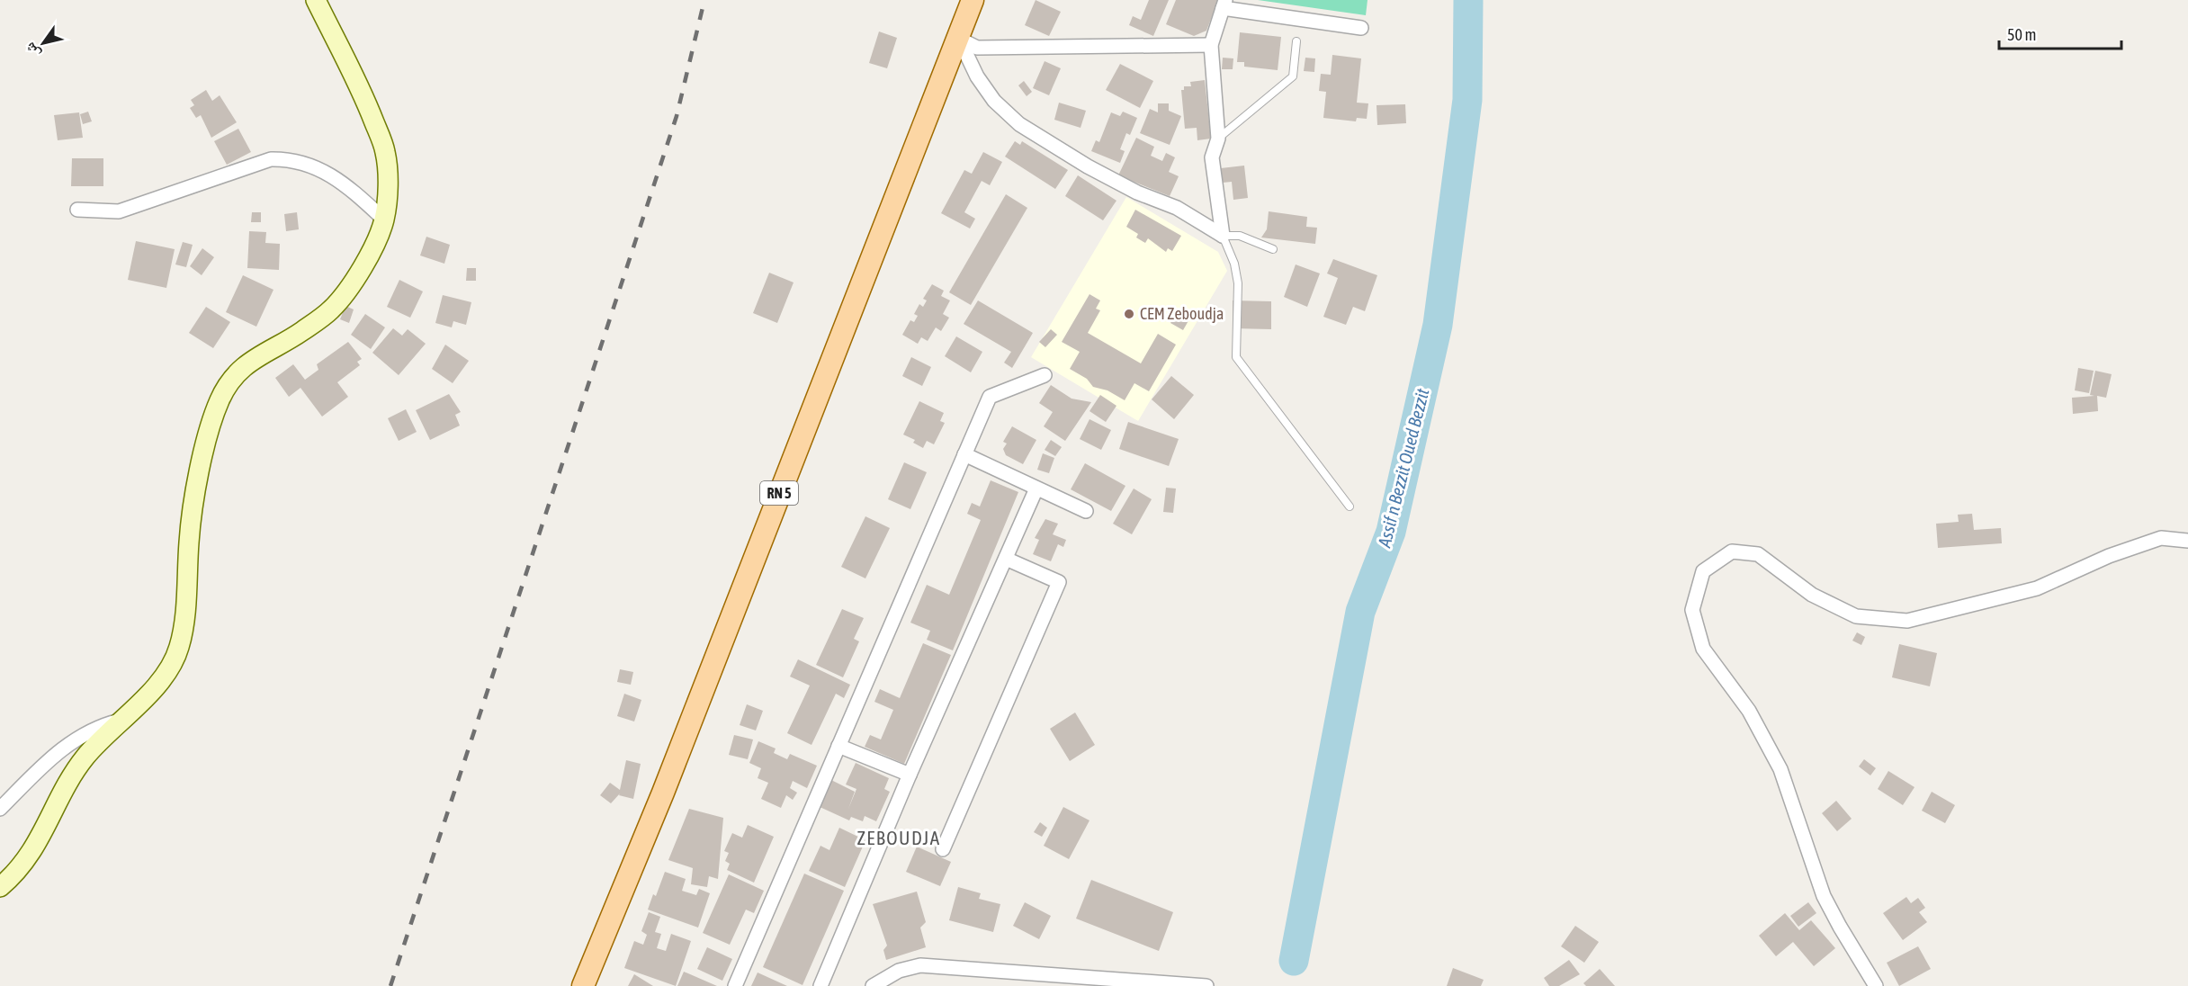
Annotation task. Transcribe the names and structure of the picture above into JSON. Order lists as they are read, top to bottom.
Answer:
{
  "streets": {
    "main road": ["RN 5"]
  },
  "districts": ["ZEBOUDJA"],
  "water": ["Assif n Bezzit Oued Bezzit"],
  "places": ["CEM Zeboudja"],
  "scale_bar": "50 m",
  "north": "bottom left"
}
